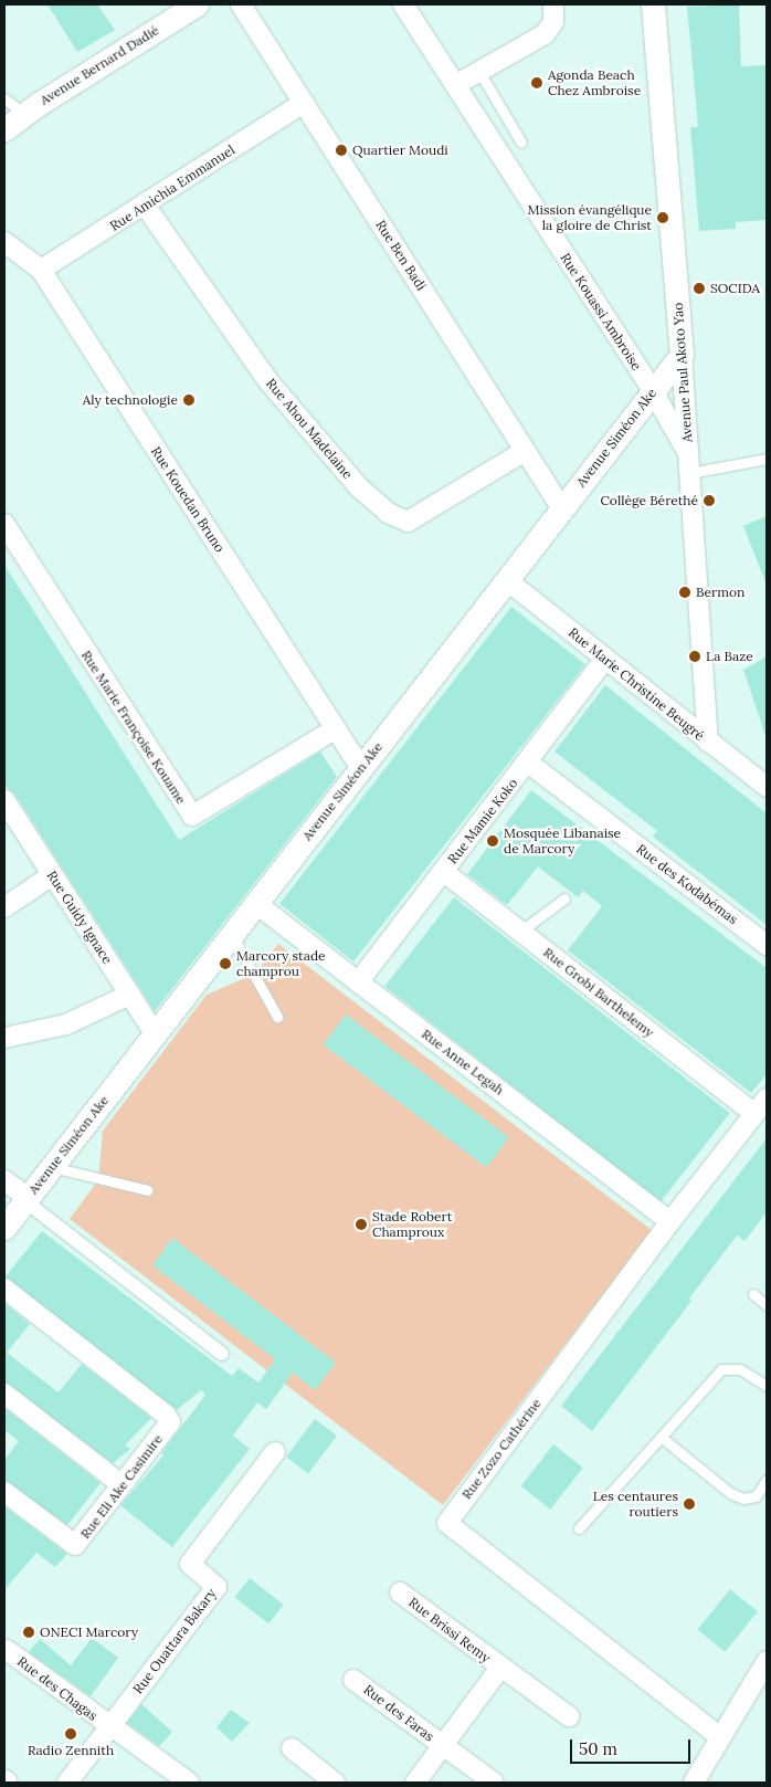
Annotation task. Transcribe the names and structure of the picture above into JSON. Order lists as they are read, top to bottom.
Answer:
{
  "streets": {
    "street": [
      "Avenue Bernard Dadié",
      "Rue Amichia Emmanuel",
      "Rue Ben Badi",
      "Rue Kouassi Ambroise",
      "Avenue Paul Akoto Yao",
      "Rue Ahou Madelaine",
      "Avenue Siméon Ake",
      "Rue Kouedan Bruno",
      "Rue Marie Christine Beugré",
      "Rue Marie Françoise Kouame",
      "Rue Mamie Koko",
      "Rue des Kodabémas",
      "Rue Guidy Ignace",
      "Rue Grobi Barthelemy",
      "Rue Anne Legah",
      "Rue Zozo Cathérine",
      "Rue Eli Ake Casimire",
      "Rue Brissi Remy",
      "Rue Ouattara Bakary",
      "Rue des Chagas",
      "Rue des Faras"
    ]
  },
  "crossings": [
    ["Rue Amichia Emmanuel", "Rue Ben Badi"],
    ["Rue Amichia Emmanuel", "Rue Ahou Madelaine"],
    ["Rue Amichia Emmanuel", "Rue Kouedan Bruno"],
    ["Rue Ben Badi", "Rue Ahou Madelaine"],
    ["Rue Ben Badi", "Avenue Siméon Ake"],
    ["Rue Kouassi Ambroise", "Avenue Paul Akoto Yao"],
    ["Rue Kouassi Ambroise", "Avenue Siméon Ake"],
    ["Avenue Paul Akoto Yao", "Avenue Siméon Ake"],
    ["Avenue Paul Akoto Yao", "Rue Marie Christine Beugré"],
    ["Avenue Siméon Ake", "Rue Kouedan Bruno"],
    ["Avenue Siméon Ake", "Rue Marie Christine Beugré"],
    ["Avenue Siméon Ake", "Rue Guidy Ignace"],
    ["Avenue Siméon Ake", "Rue Anne Legah"],
    ["Rue Kouedan Bruno", "Rue Marie Françoise Kouame"],
    ["Rue Marie Christine Beugré", "Rue Mamie Koko"],
    ["Rue Mamie Koko", "Rue des Kodabémas"],
    ["Rue Mamie Koko", "Rue Grobi Barthelemy"],
    ["Rue Mamie Koko", "Rue Anne Legah"],
    ["Rue Grobi Barthelemy", "Rue Zozo Cathérine"],
    ["Rue Anne Legah", "Rue Zozo Cathérine"],
    ["Rue Ouattara Bakary", "Rue des Chagas"]
  ],
  "places": [
    "Agonda Beach Chez Ambroise",
    "Quartier Moudi",
    "Mission évangélique la gloire de Christ",
    "SOCIDA",
    "Aly technologie",
    "Collège Bérethé",
    "Bermon",
    "La Baze",
    "Mosquée Libanaise de Marcory",
    "Marcory stade champrou",
    "Stade Robert Champroux",
    "Les centaures routiers",
    "ONECI Marcory",
    "Radio Zennith"
  ],
  "scale_bar": "50 m"
}
